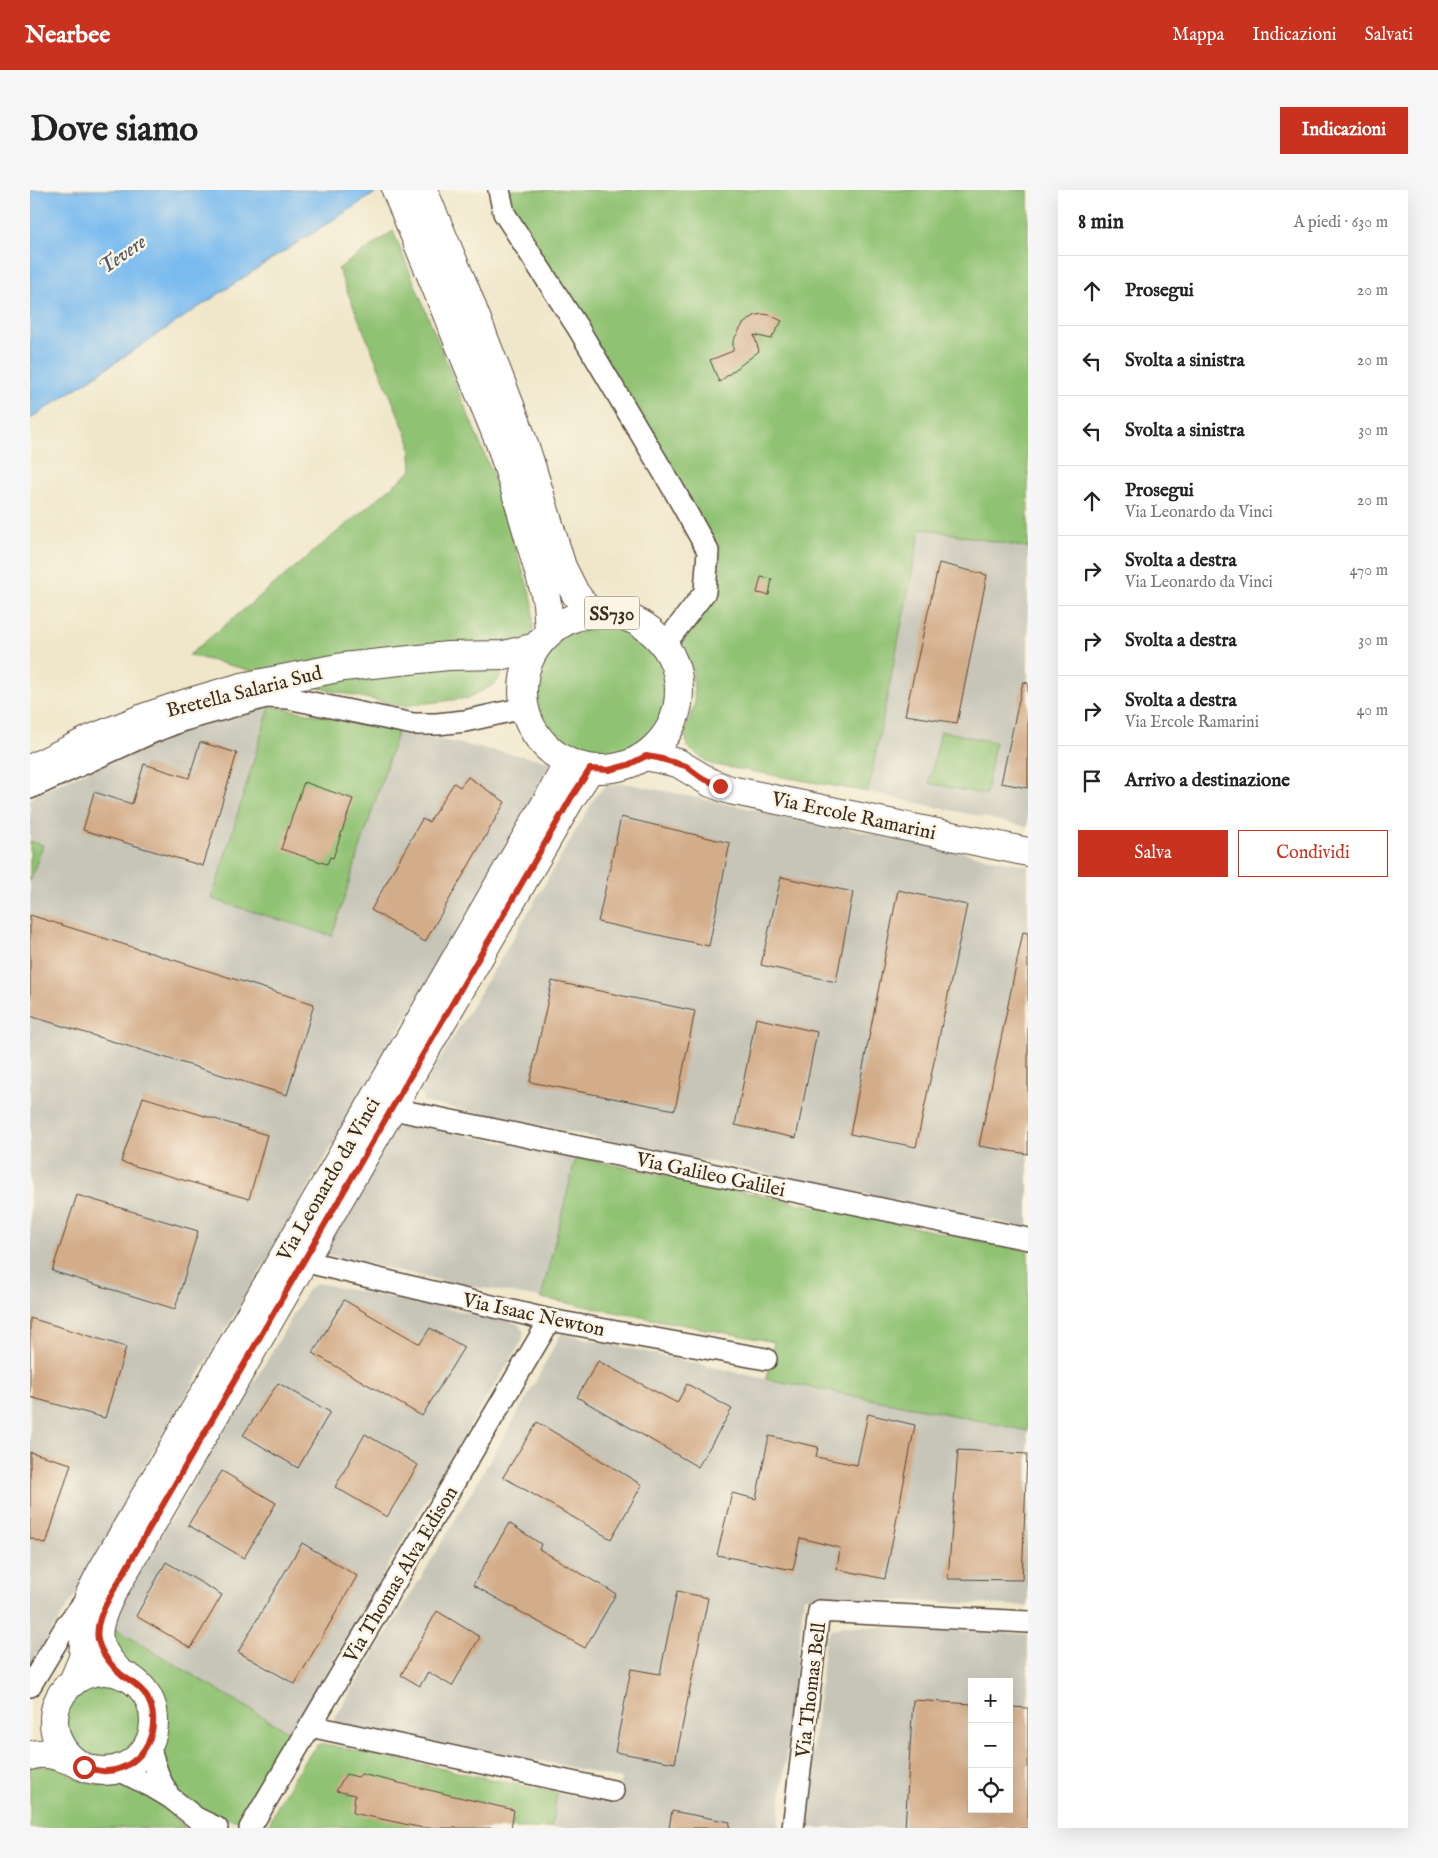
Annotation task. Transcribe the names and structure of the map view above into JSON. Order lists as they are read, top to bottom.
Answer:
{
  "streets": {
    "main road": [
      "SS730",
      "Bretella Salaria Sud",
      "Via Ercole Ramarini",
      "Via Leonardo da Vinci"
    ],
    "street": [
      "Via Galileo Galilei",
      "Via Isaac Newton",
      "Via Thomas Alva Edison",
      "Via Thomas Bell"
    ]
  },
  "crossings": [
    ["SS730", "Bretella Salaria Sud"],
    ["SS730", "Via Ercole Ramarini"],
    ["SS730", "Via Leonardo da Vinci"],
    ["Bretella Salaria Sud", "Via Ercole Ramarini"],
    ["Bretella Salaria Sud", "Via Leonardo da Vinci"],
    ["Via Ercole Ramarini", "Via Leonardo da Vinci"],
    ["Via Galileo Galilei", "Via Leonardo da Vinci"],
    ["Via Leonardo da Vinci", "Via Isaac Newton"],
    ["Via Isaac Newton", "Via Thomas Alva Edison"]
  ],
  "water": ["Tevere"],
  "page": {
    "header": "Nearbee",
    "nav": ["Mappa", "Indicazioni", "Salvati"],
    "buttons": [
      "Indicazioni",
      ["Salva", "Condividi"]
    ],
    "title": "Dove siamo",
    "heading": ["8 min", "A piedi · 630 m"],
    "list": [
      ["Prosegui", "20 m"],
      ["Svolta a sinistra", "20 m"],
      ["Svolta a sinistra", "30 m"],
      ["Prosegui", "Via Leonardo da Vinci", "20 m"],
      ["Svolta a destra", "Via Leonardo da Vinci", "470 m"],
      ["Svolta a destra", "30 m"],
      ["Svolta a destra", "Via Ercole Ramarini", "40 m"],
      "Arrivo a destinazione"
    ],
    "map_buttons": ["+", "−"]
  }
}
